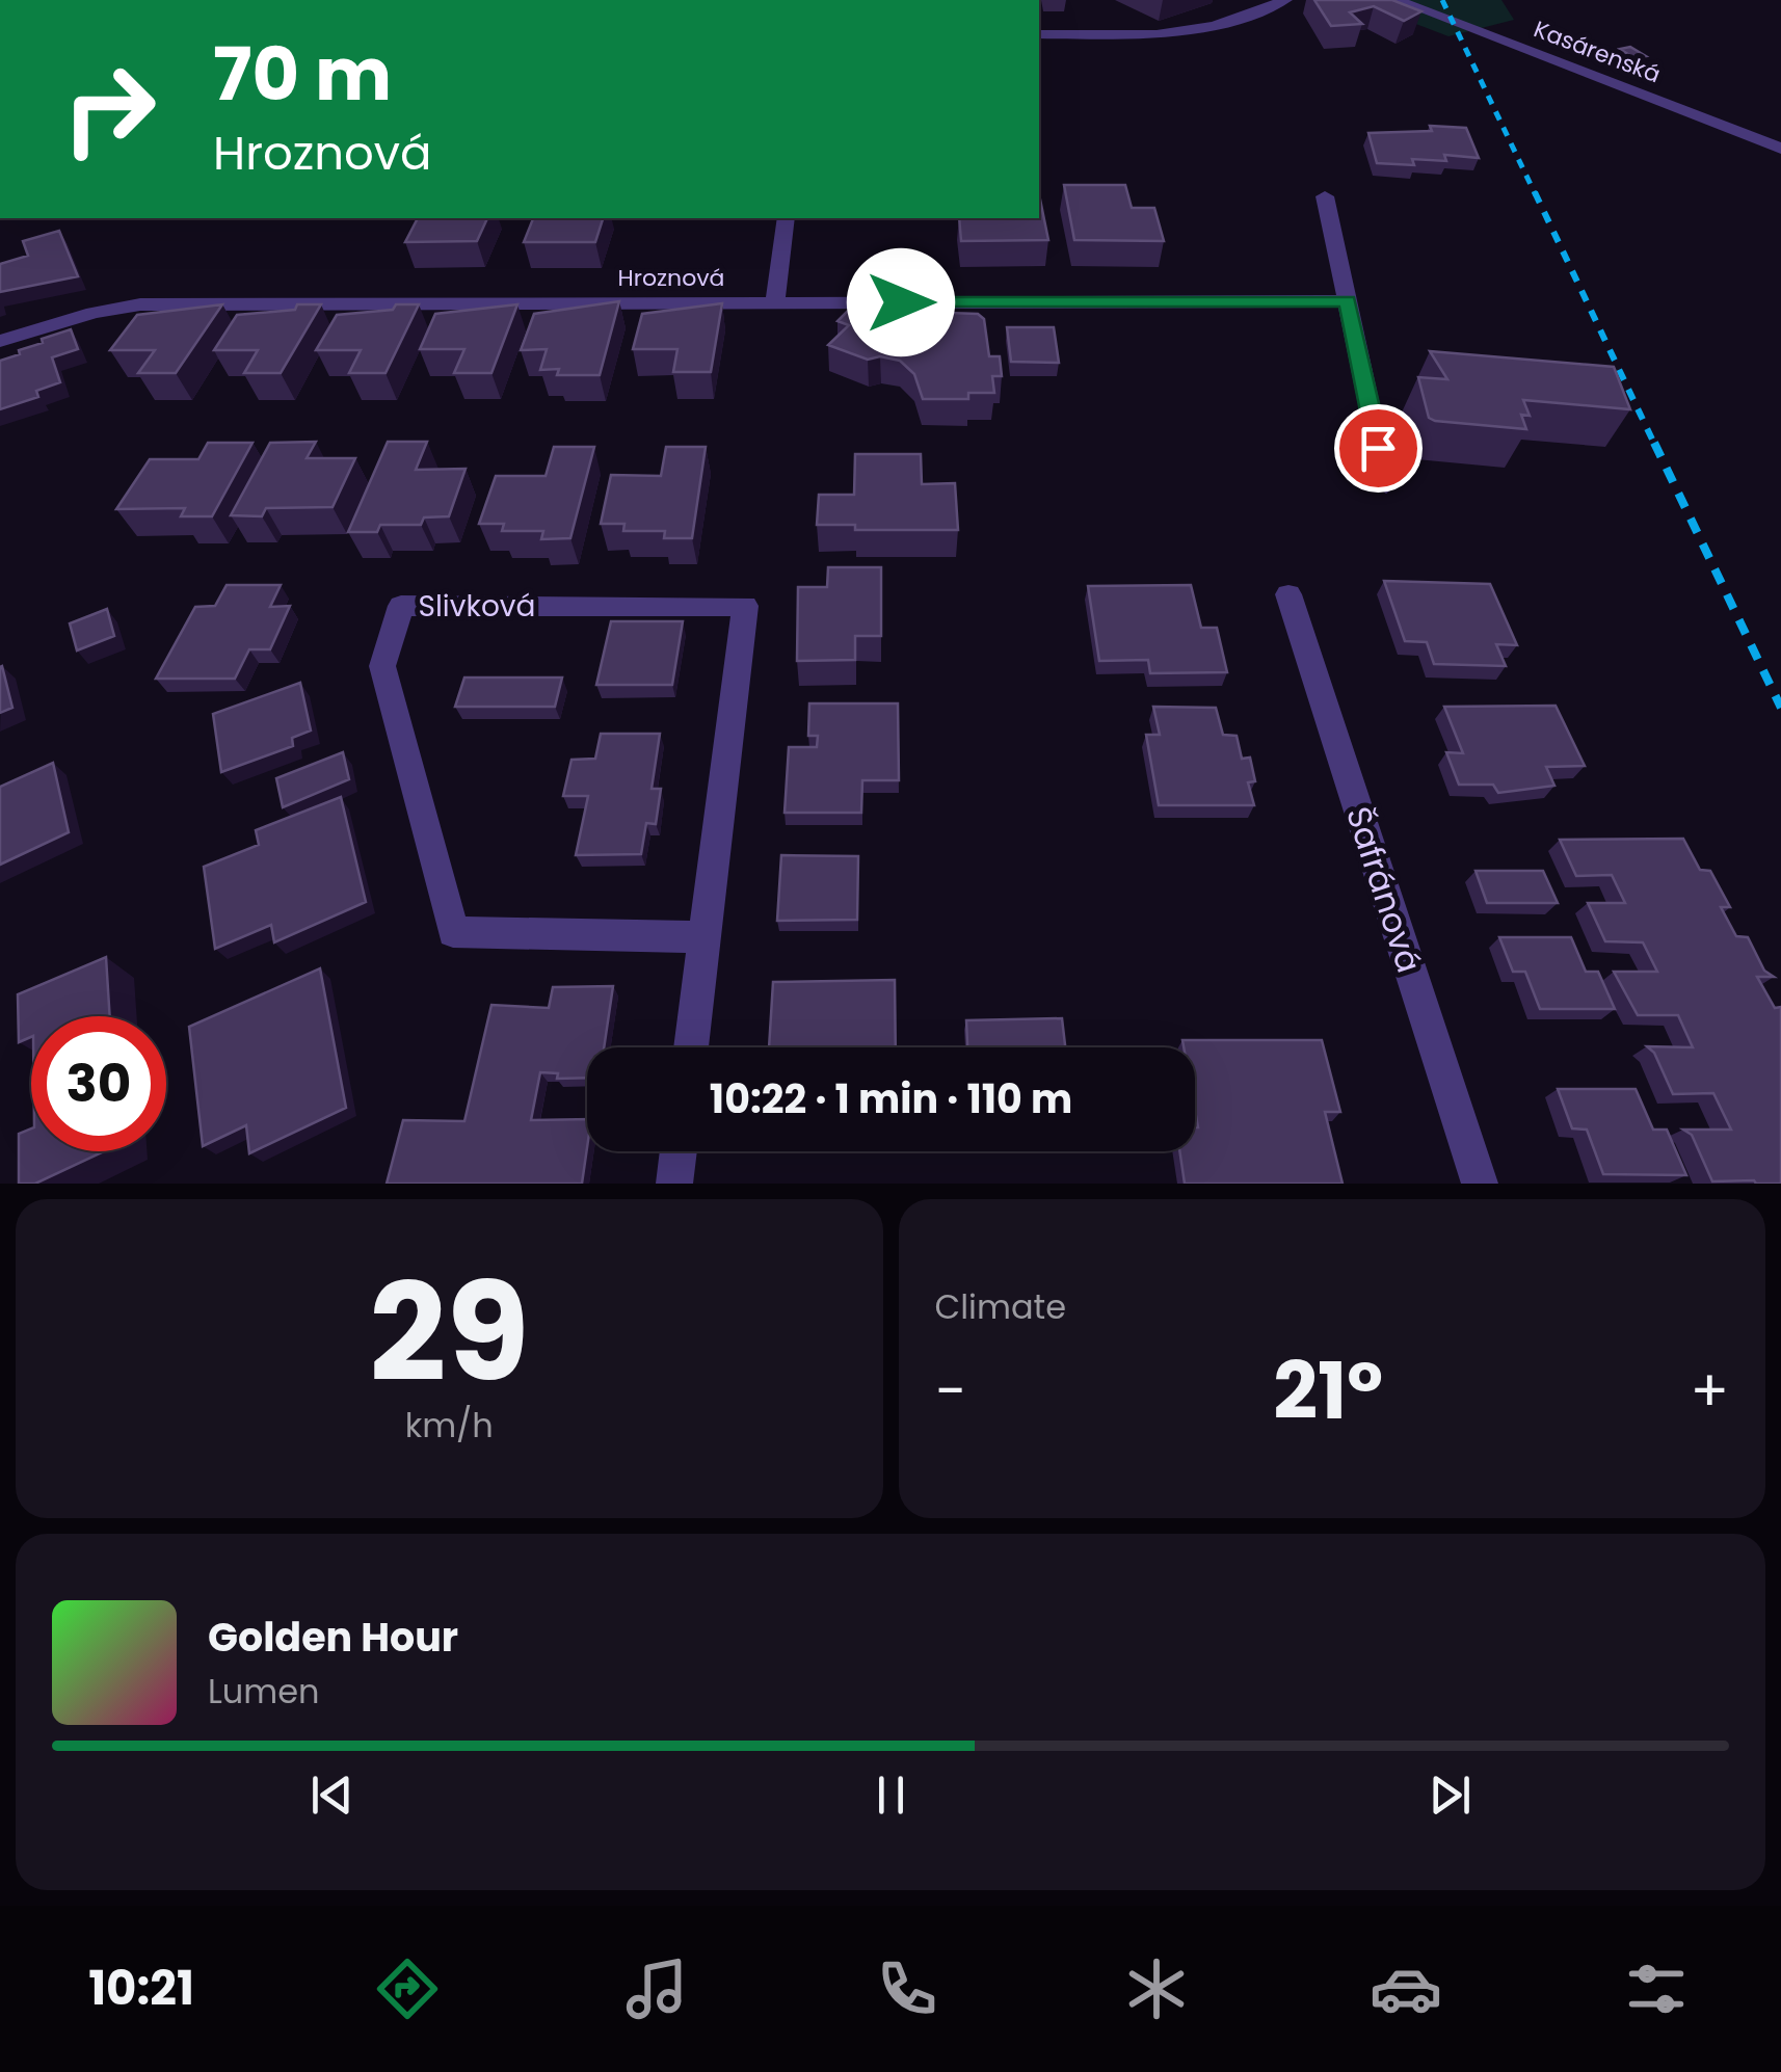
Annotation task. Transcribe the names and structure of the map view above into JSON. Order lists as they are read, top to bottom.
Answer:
{
  "streets": {
    "street": [
      "Kasárenská",
      "Hroznová",
      "Slivková",
      "Šafránová"
    ]
  },
  "page": {
    "turn": ["70 m", "Hroznová"],
    "limit": "30",
    "trip": "10:22 · 1 min · 110 m",
    "tile": [
      ["29", "km/h"],
      "Climate"
    ],
    "heat": ["−", "21°", "+"],
    "song": ["Golden Hour", "Lumen"],
    "tabs": "10:21"
  }
}
